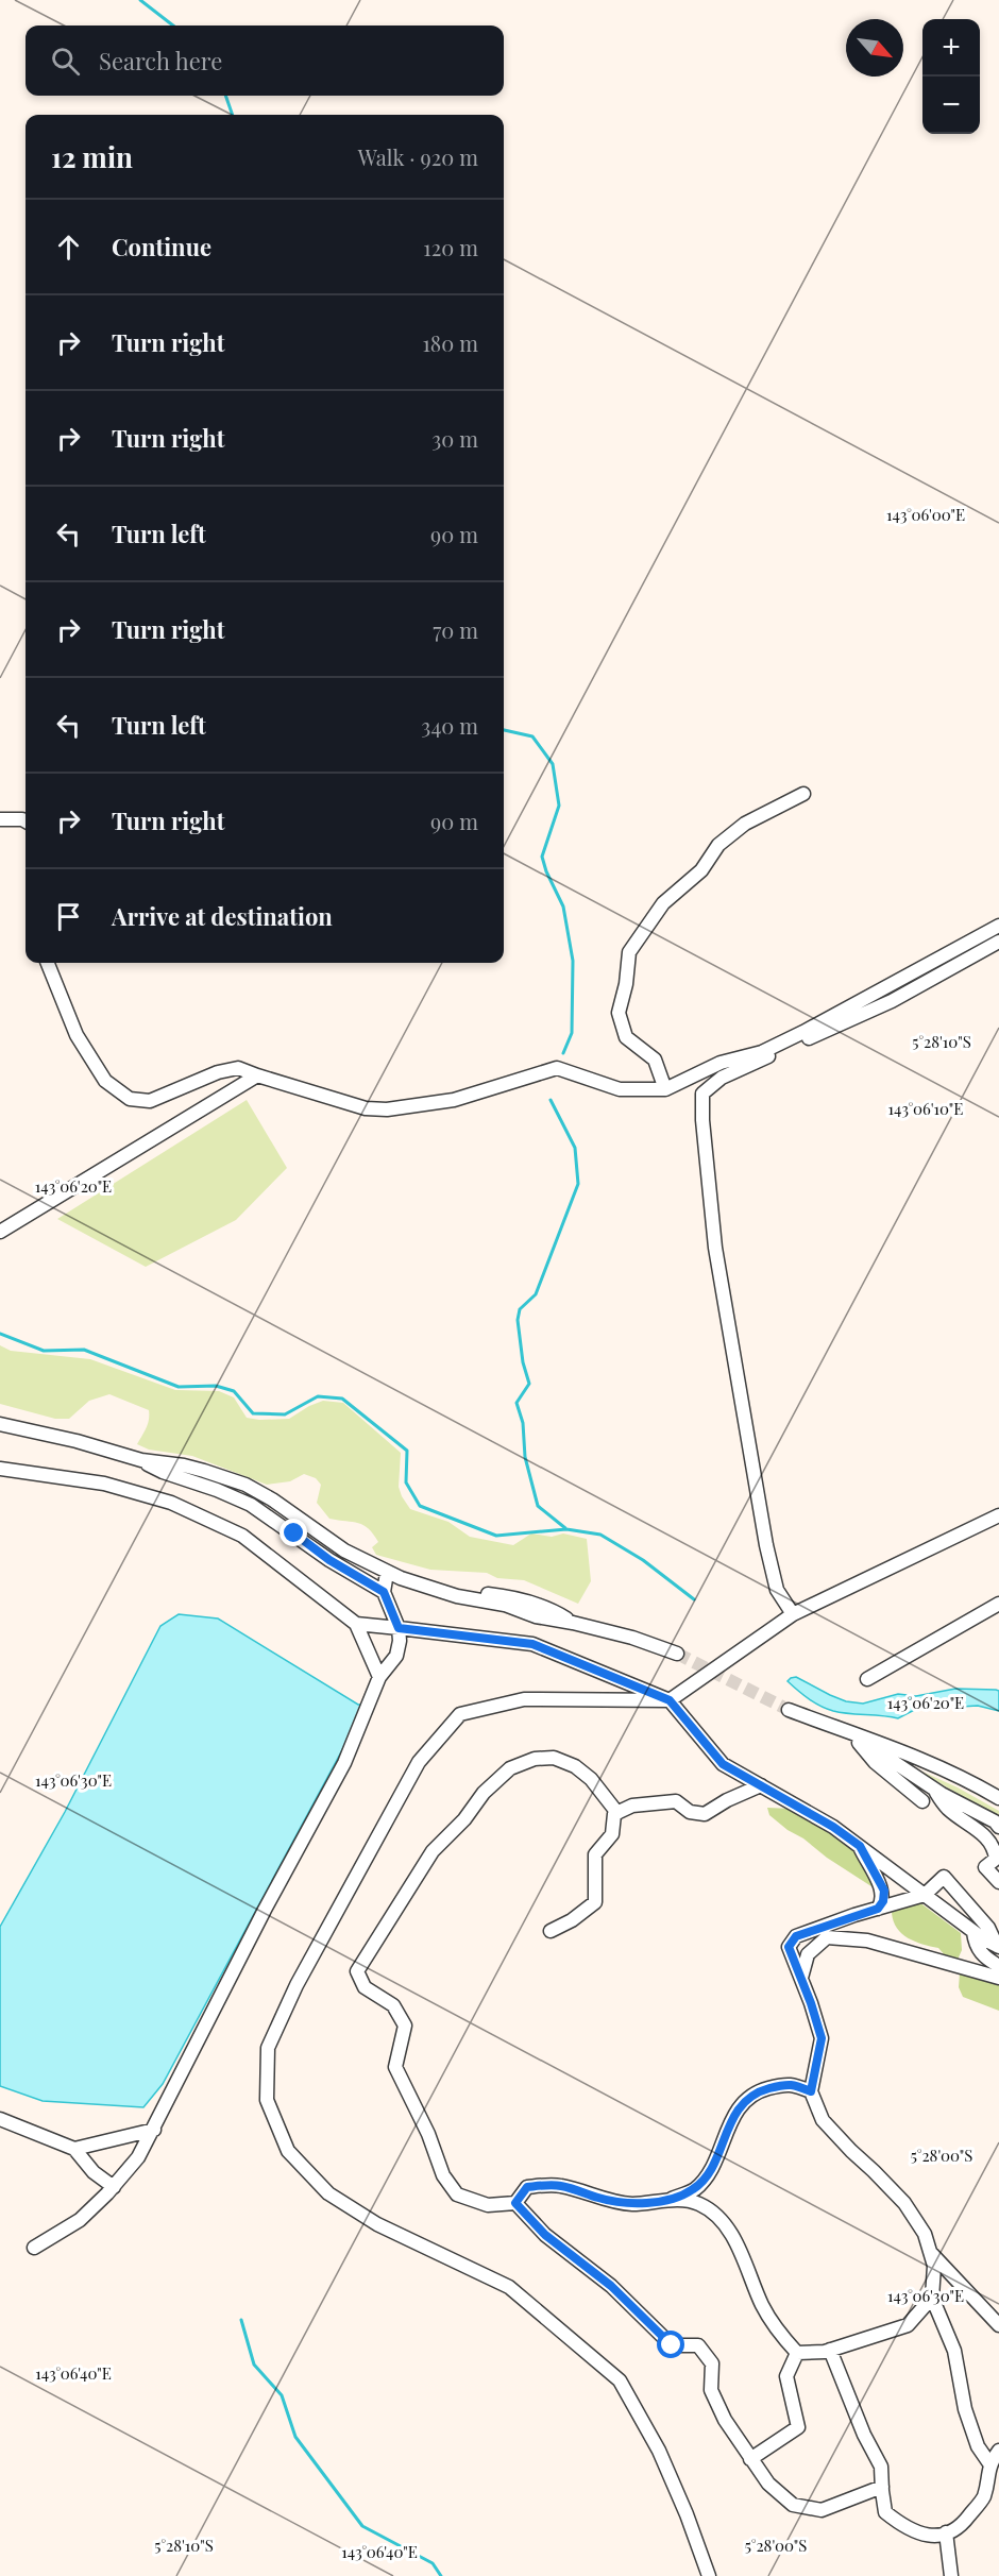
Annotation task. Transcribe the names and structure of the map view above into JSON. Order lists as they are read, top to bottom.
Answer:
{
  "north": "bottom right",
  "page": {
    "map_buttons": ["+", "−"],
    "search": "Search here",
    "heading": ["12 min", "Walk · 920 m"],
    "list": [
      ["Continue", "120 m"],
      ["Turn right", "180 m"],
      ["Turn right", "30 m"],
      ["Turn left", "90 m"],
      ["Turn right", "70 m"],
      ["Turn left", "340 m"],
      ["Turn right", "90 m"],
      "Arrive at destination"
    ]
  },
  "coordinates": [
    "143°06'00\"E",
    "5°28'10\"S",
    "143°06'10\"E",
    "143°06'20\"E",
    "143°06'30\"E",
    "5°28'00\"S",
    "143°06'40\"E"
  ]
}
